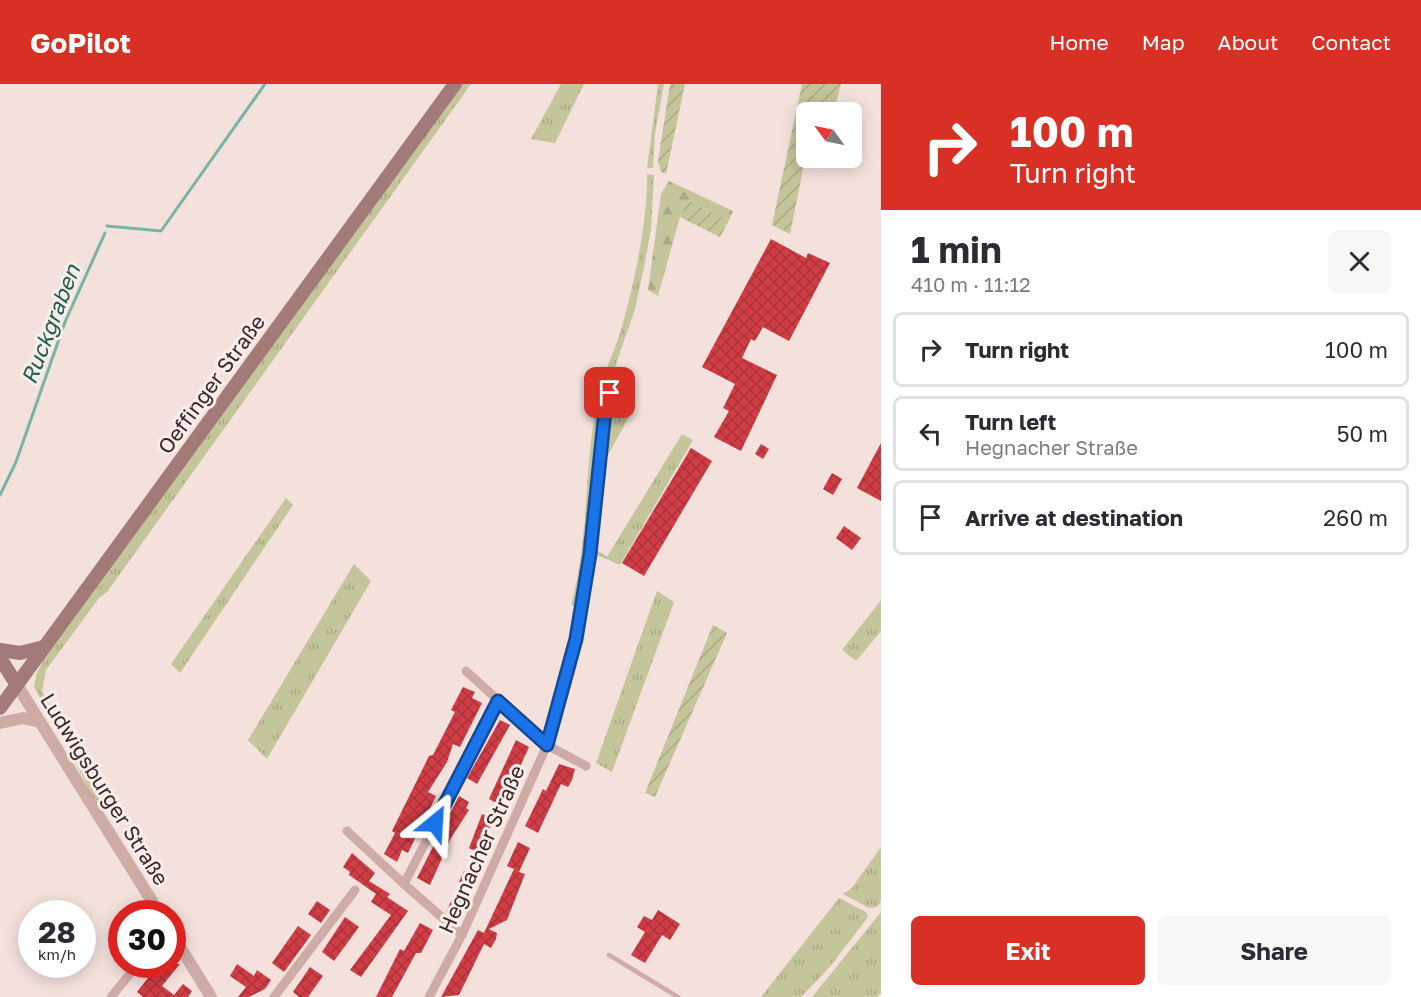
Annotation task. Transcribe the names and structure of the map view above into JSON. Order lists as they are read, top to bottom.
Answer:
{
  "streets": {
    "main road": ["Oeffinger Straße"],
    "street": ["Ludwigsburger Straße", "Hegnacher Straße"]
  },
  "crossings": [
    ["Oeffinger Straße", "Ludwigsburger Straße"]
  ],
  "water": ["Ruckgraben"],
  "north": "top left",
  "page": {
    "header": "GoPilot",
    "nav": [
      "Home",
      "Map",
      "About",
      "Contact"
    ],
    "turn": ["100 m", "Turn right"],
    "heading": ["1 min", "410 m · 11:12"],
    "list": [
      {
        "name": "Turn right",
        "value": "100 m"
      },
      {
        "name": "Turn left",
        "note": "Hegnacher Straße",
        "value": "50 m"
      },
      {
        "name": "Arrive at destination",
        "value": "260 m"
      }
    ],
    "speed": "28 km/h",
    "limit": "30",
    "buttons": ["Exit", "Share"]
  }
}
